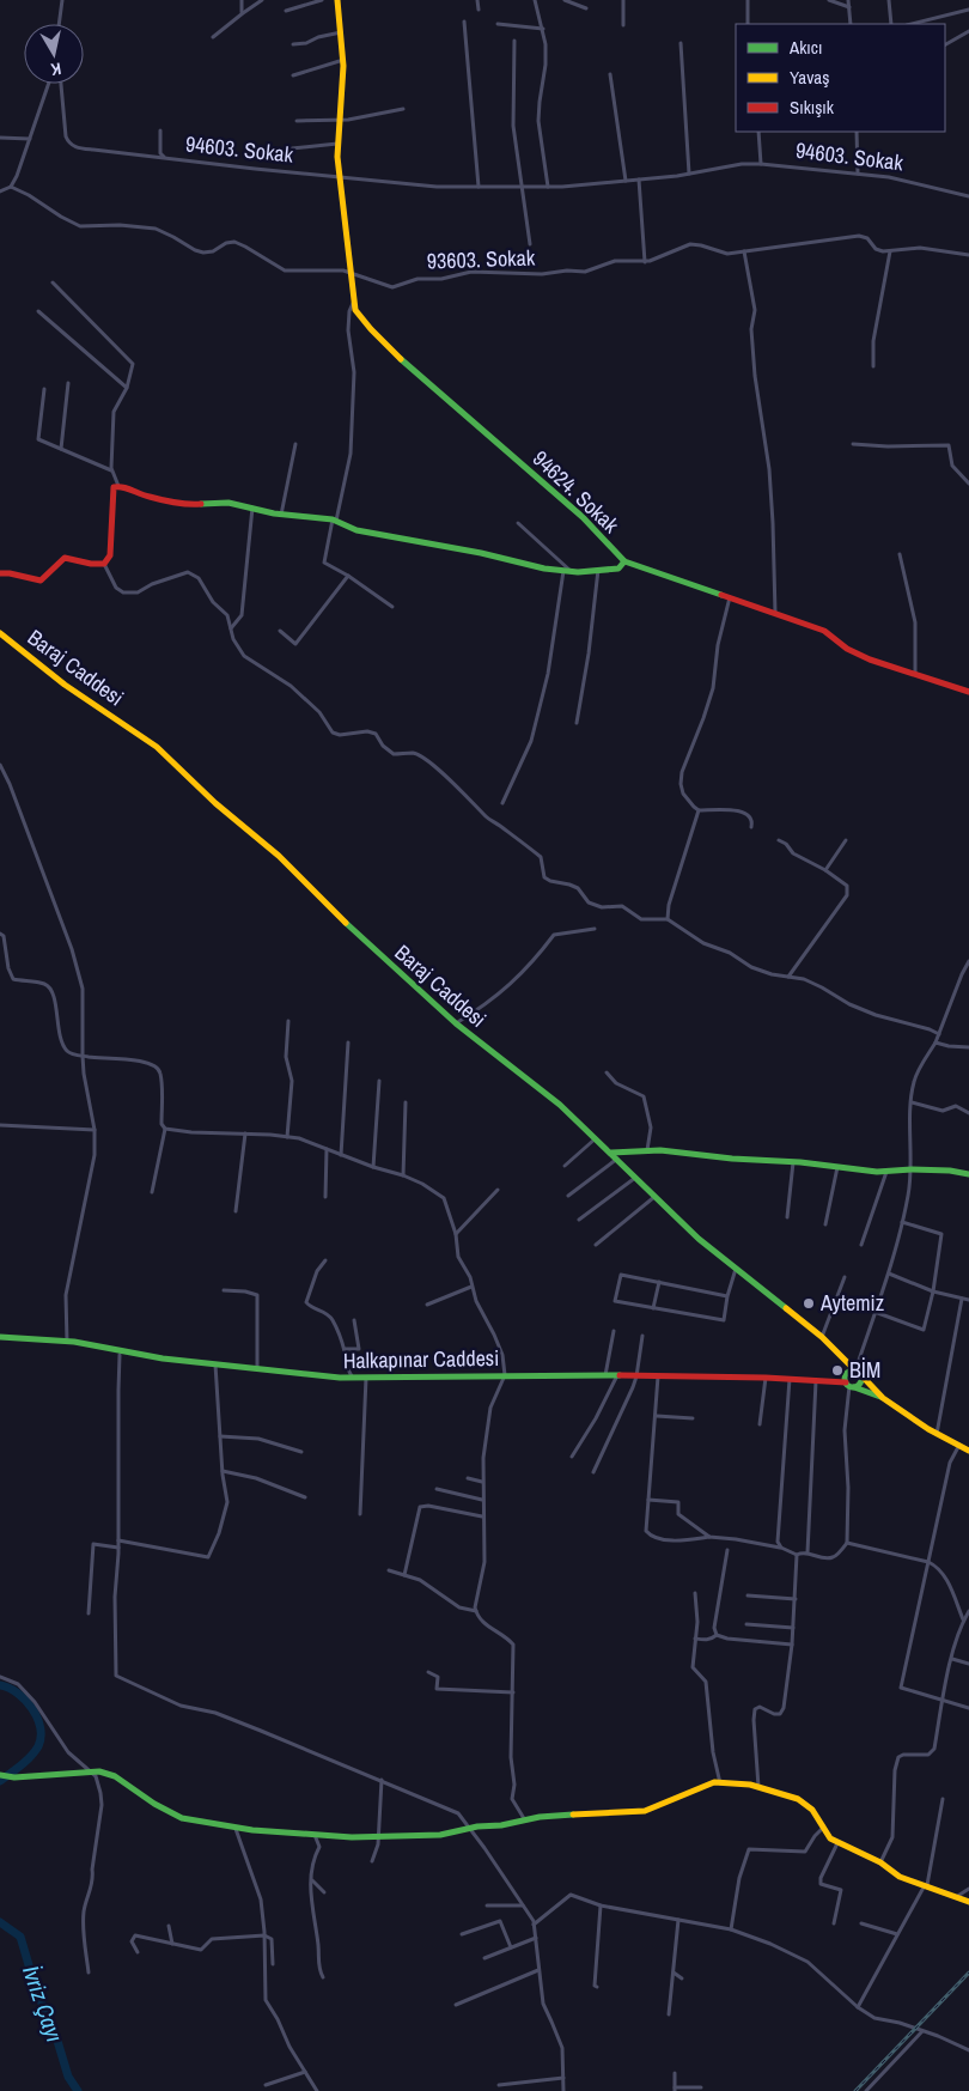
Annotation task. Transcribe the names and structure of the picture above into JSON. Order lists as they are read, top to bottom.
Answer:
{
  "streets": {
    "street": [
      "94603. Sokak",
      "93603. Sokak",
      "94624. Sokak",
      "Baraj Caddesi",
      "Halkapınar Caddesi"
    ]
  },
  "crossings": [
    ["94603. Sokak", "94624. Sokak"],
    ["93603. Sokak", "94624. Sokak"],
    ["Baraj Caddesi", "Halkapınar Caddesi"]
  ],
  "water": ["İvriz Çayı"],
  "places": ["Aytemiz", "BİM"],
  "legend": ["Akıcı", "Yavaş", "Sıkışık"],
  "north": "bottom"
}
